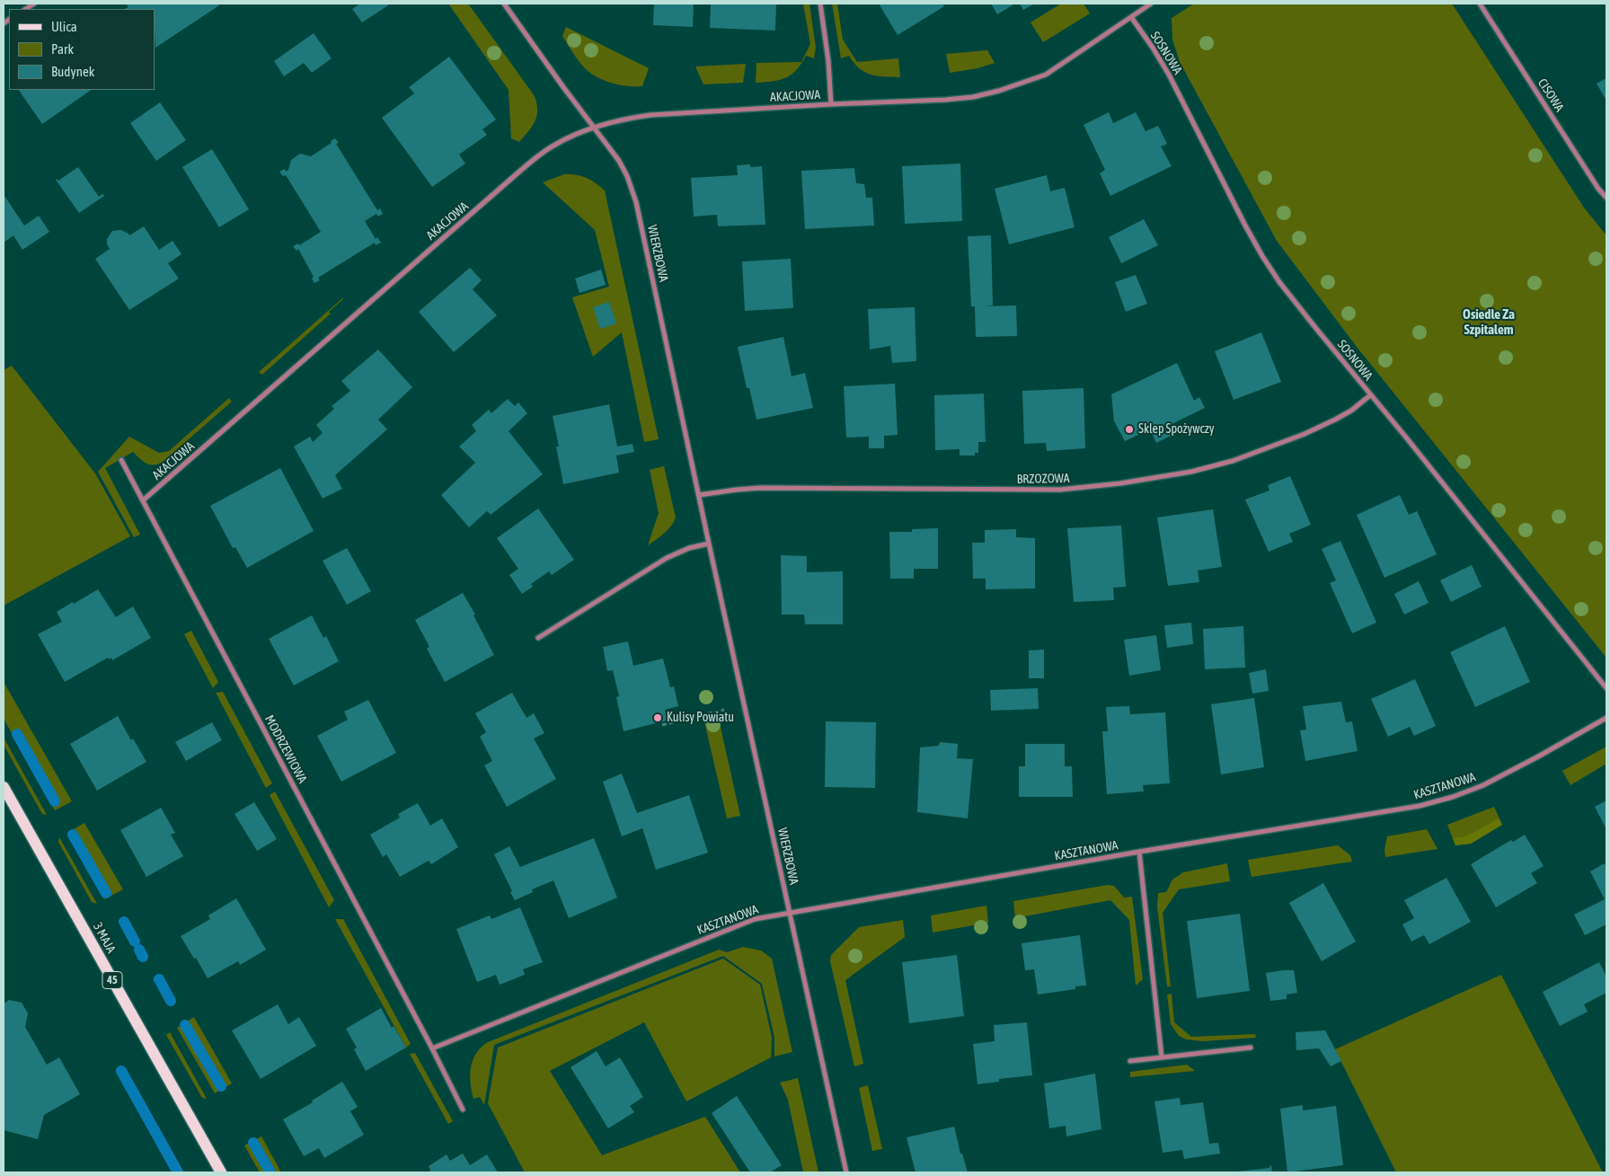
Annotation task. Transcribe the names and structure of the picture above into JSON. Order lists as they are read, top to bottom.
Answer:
{
  "streets": {
    "main road": ["3 MAJA", "45"],
    "street": [
      "SOSNOWA",
      "CISOWA",
      "AKACJOWA",
      "WIERZBOWA",
      "BRZOZOWA",
      "MODRZEWIOWA",
      "KASZTANOWA"
    ]
  },
  "crossings": [
    ["SOSNOWA", "AKACJOWA"],
    ["SOSNOWA", "BRZOZOWA"],
    ["AKACJOWA", "WIERZBOWA"],
    ["AKACJOWA", "MODRZEWIOWA"],
    ["WIERZBOWA", "BRZOZOWA"],
    ["WIERZBOWA", "KASZTANOWA"],
    ["MODRZEWIOWA", "KASZTANOWA"]
  ],
  "districts": ["Osiedle Za Szpitalem"],
  "places": ["Sklep Spożywczy", "Kulisy Powiatu"],
  "legend": ["Ulica", "Park", "Budynek"]
}
